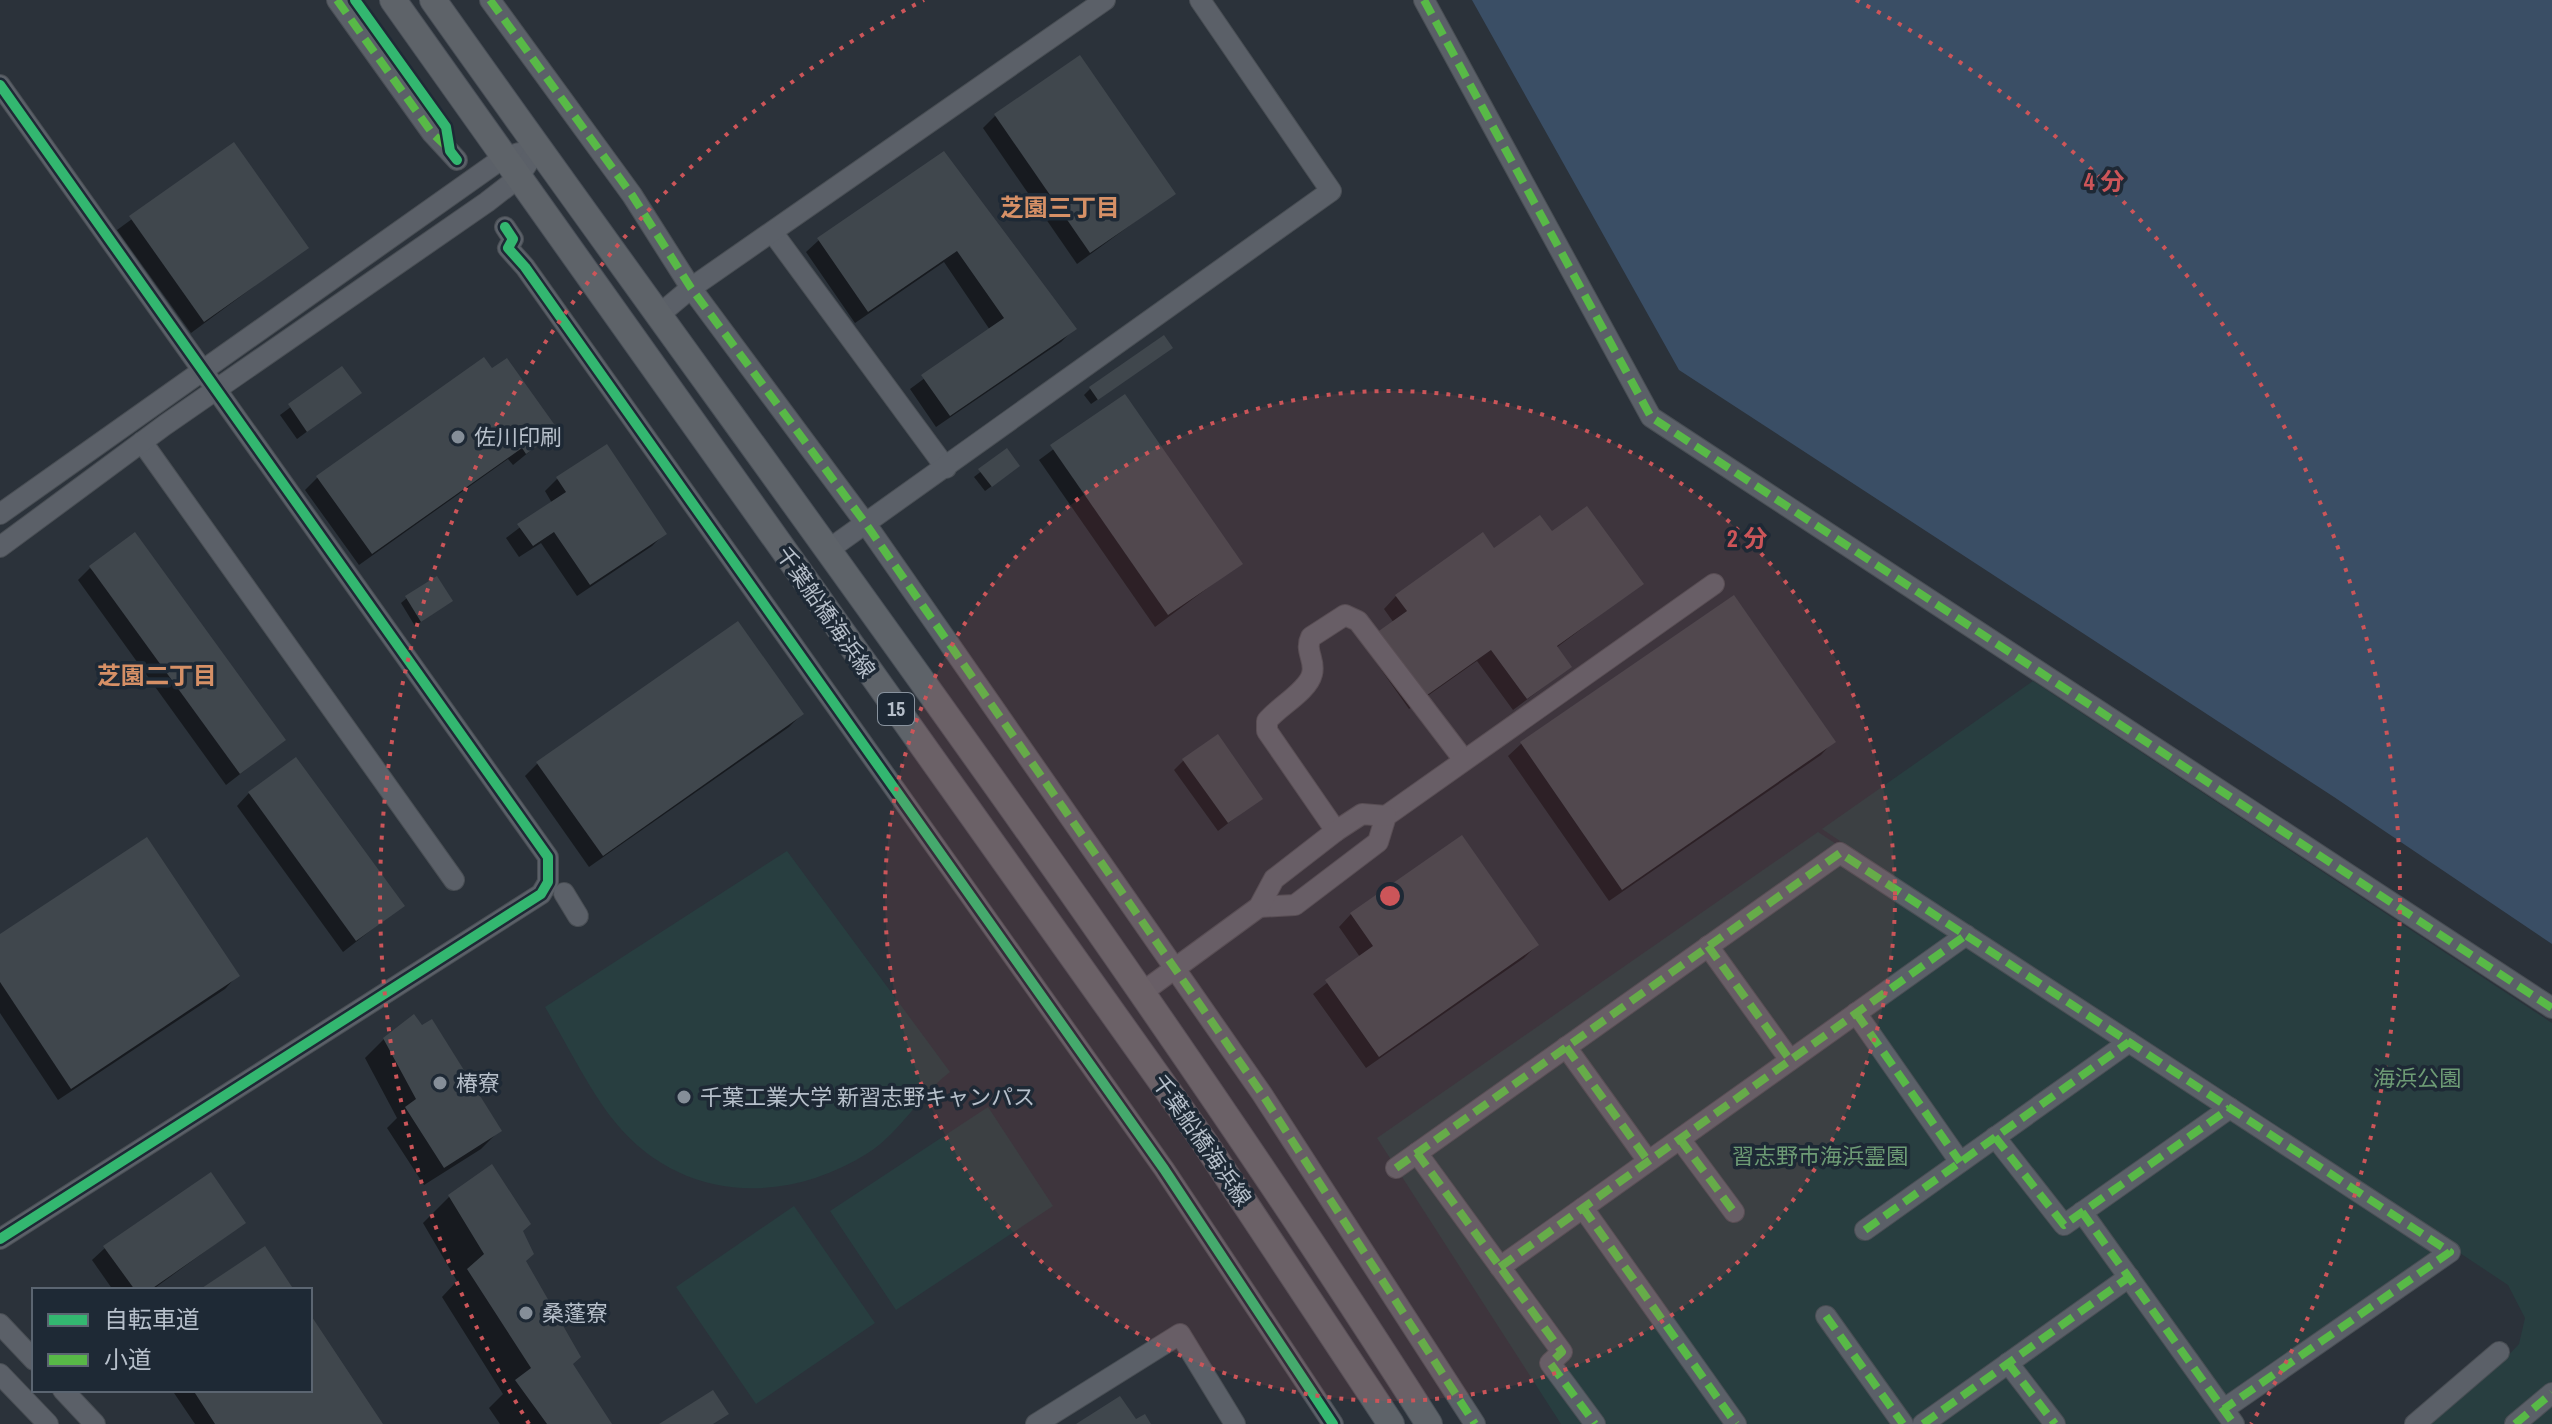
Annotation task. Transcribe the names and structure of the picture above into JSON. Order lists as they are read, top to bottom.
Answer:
{
  "streets": {
    "main road": ["千葉船橋海浜線", "15"]
  },
  "districts": ["芝園三丁目", "芝園二丁目"],
  "parks": ["海浜公園", "習志野市海浜霊園"],
  "places": [
    "佐川印刷",
    "椿寮",
    "千葉工業大学 新習志野キャンパス",
    "桑蓬寮"
  ],
  "legend": ["自転車道", "小道"],
  "rings": ["4 分", "2 分"]
}
